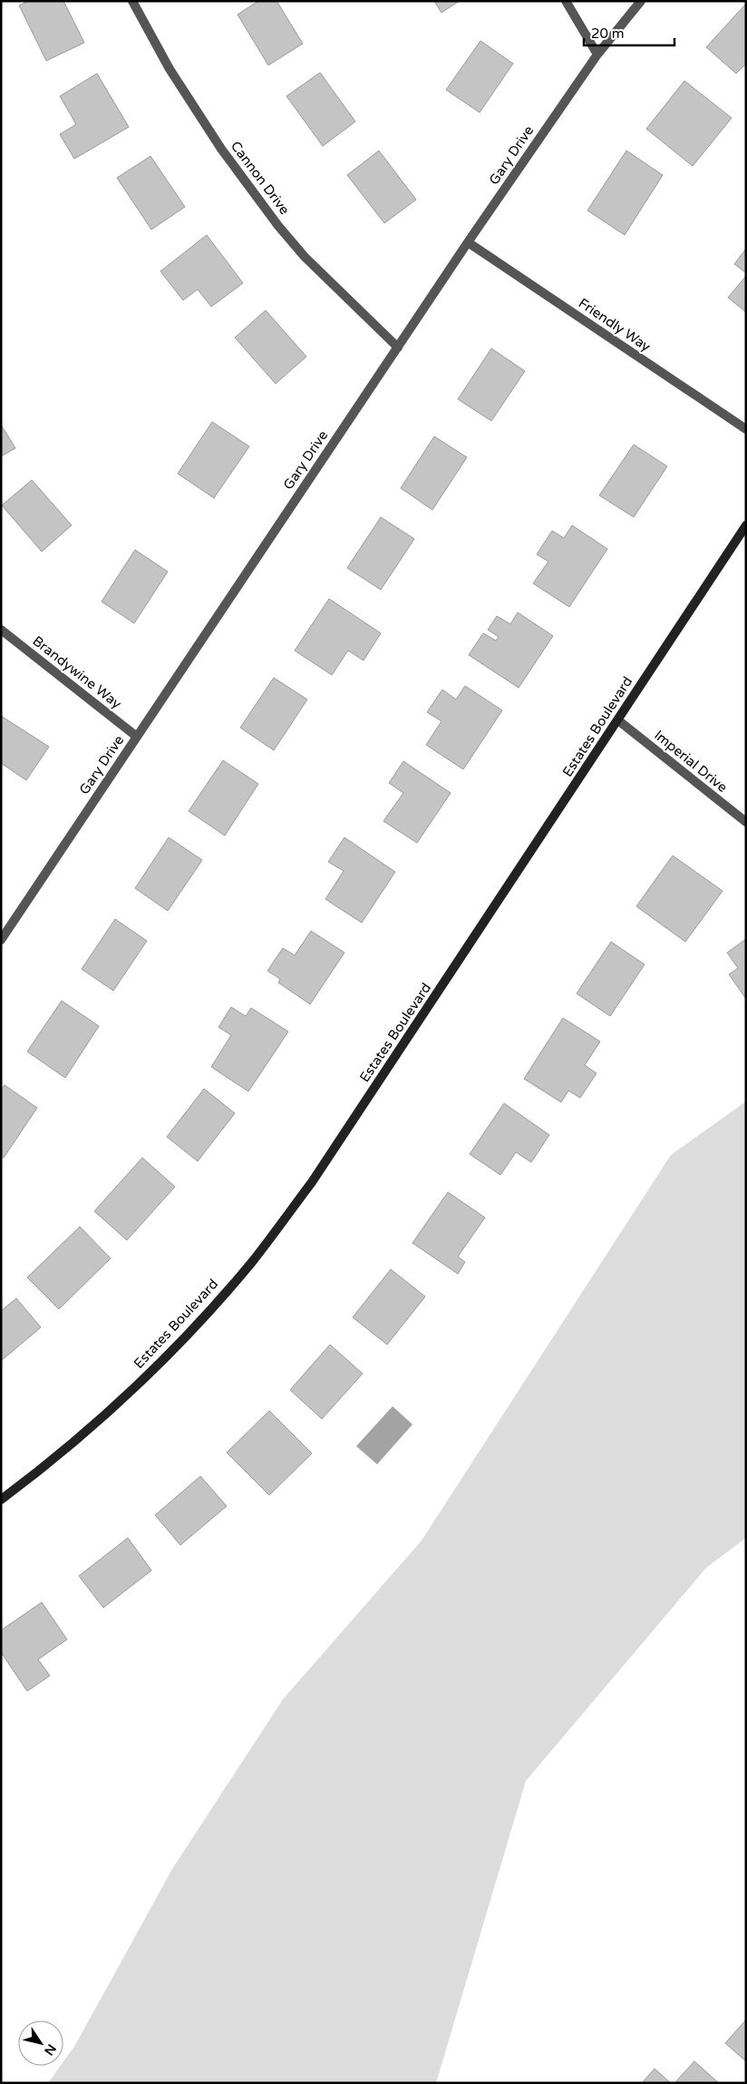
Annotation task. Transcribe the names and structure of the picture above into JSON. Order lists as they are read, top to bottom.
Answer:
{
  "streets": {
    "street": [
      "Gary Drive",
      "Cannon Drive",
      "Friendly Way",
      "Brandywine Way",
      "Estates Boulevard",
      "Imperial Drive"
    ]
  },
  "crossings": [
    ["Gary Drive", "Cannon Drive"],
    ["Gary Drive", "Friendly Way"],
    ["Gary Drive", "Brandywine Way"],
    ["Estates Boulevard", "Imperial Drive"]
  ],
  "scale_bar": "20 m",
  "north": "bottom right"
}
